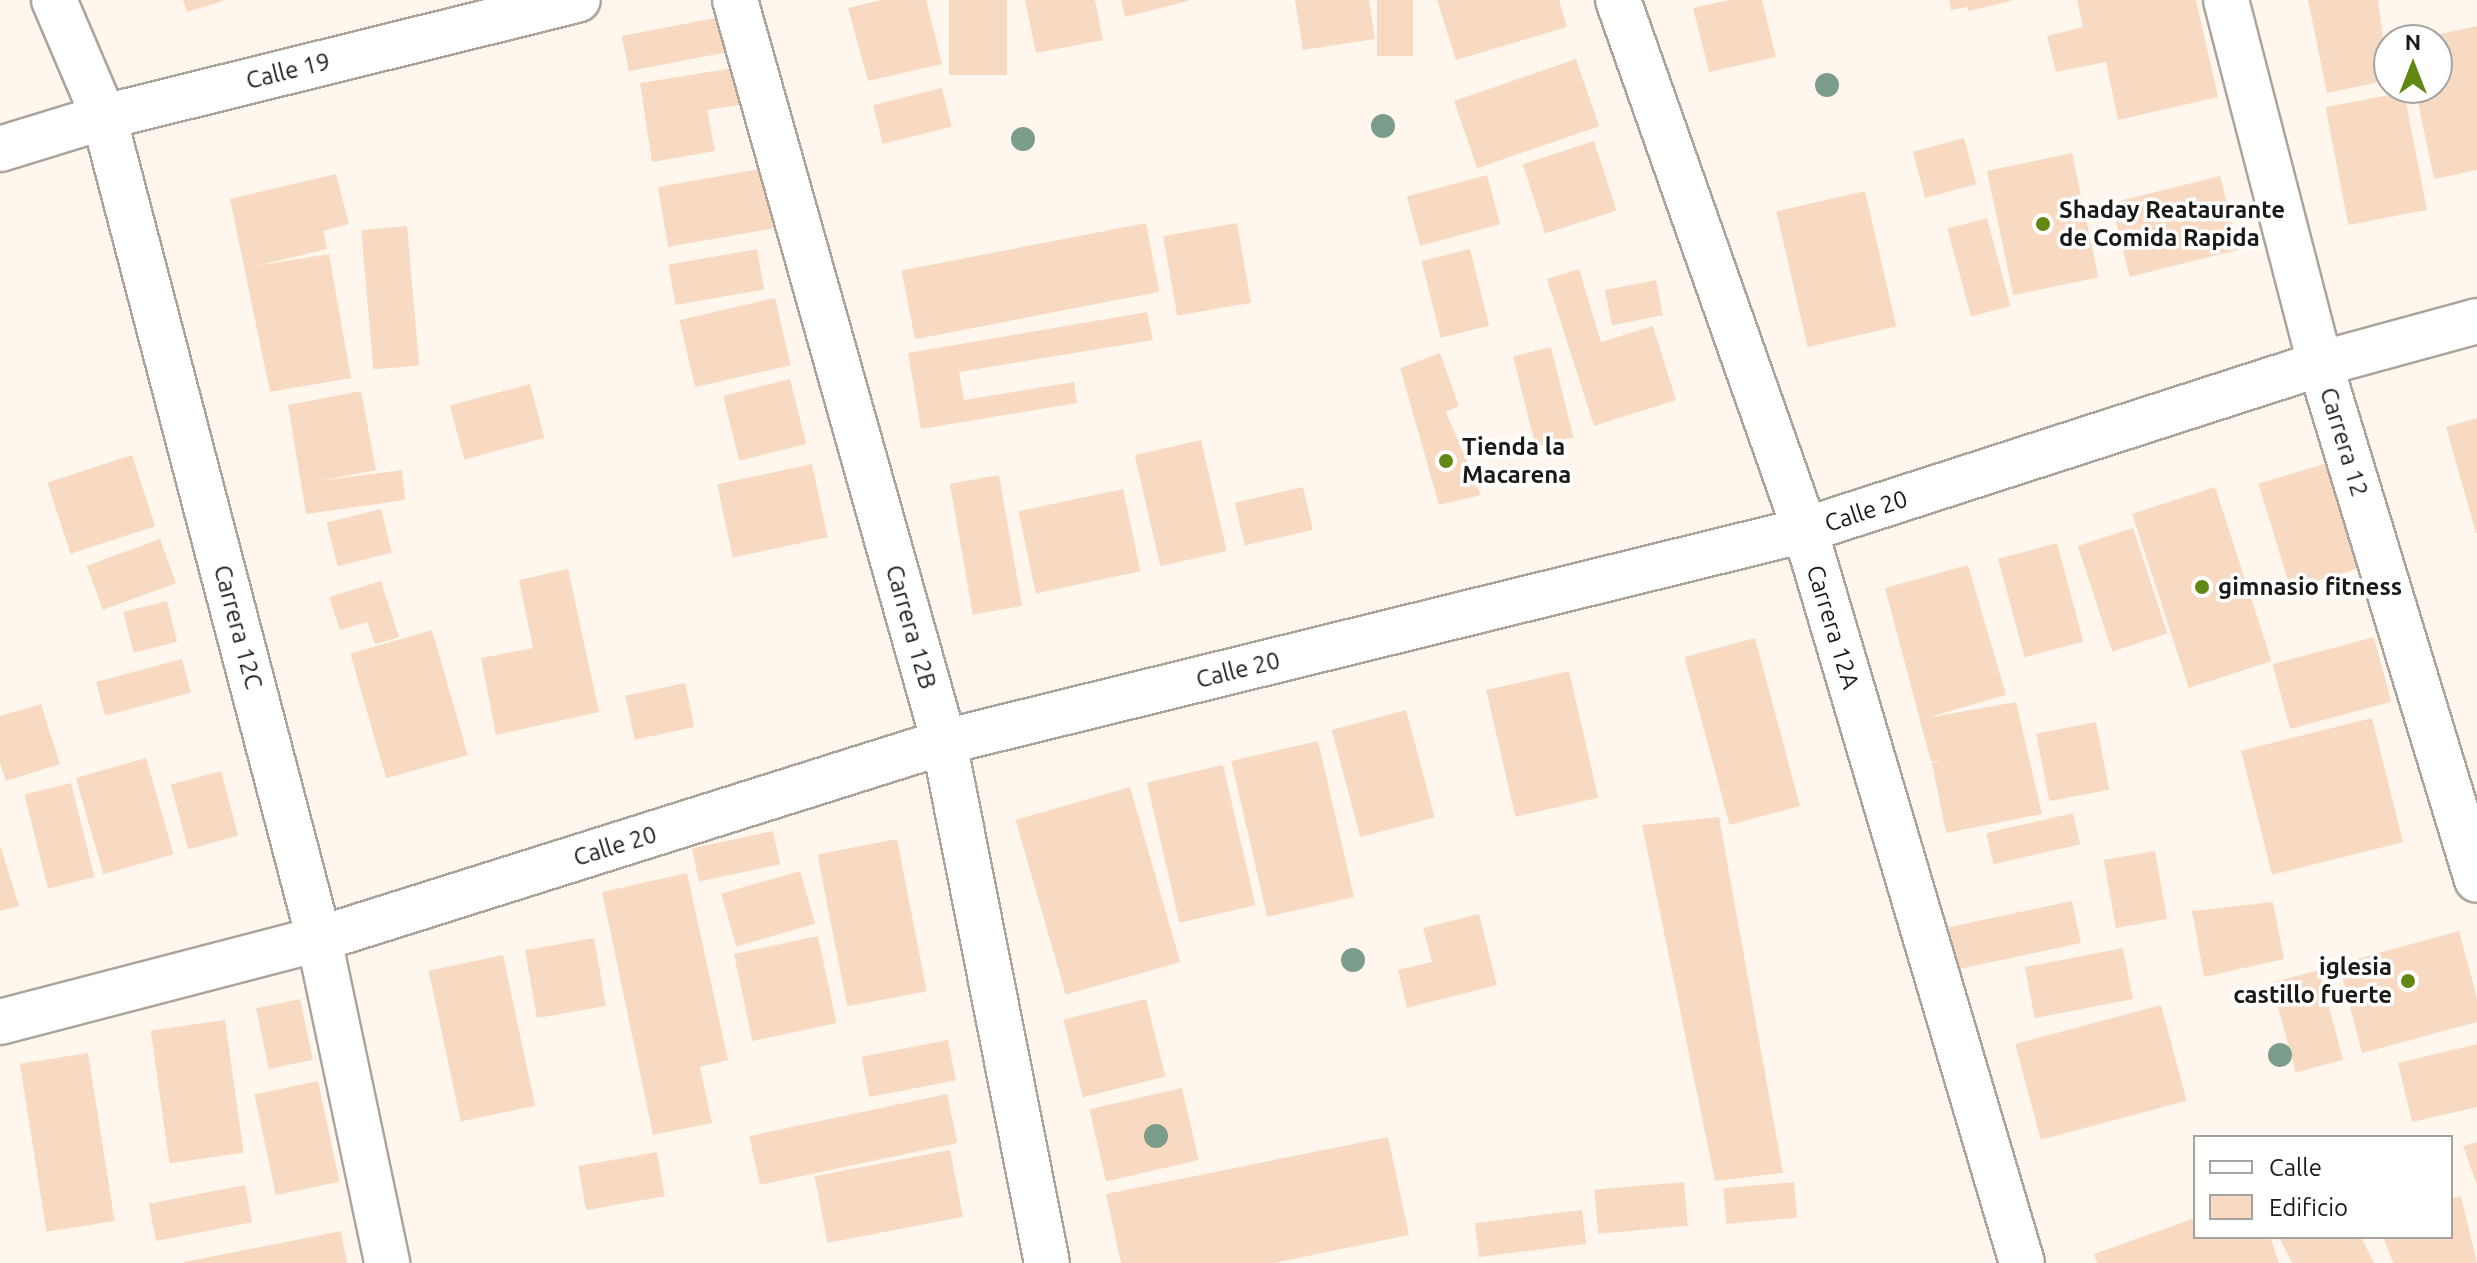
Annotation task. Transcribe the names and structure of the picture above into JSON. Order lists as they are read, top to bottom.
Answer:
{
  "streets": {
    "street": [
      "Calle 19",
      "Carrera 12",
      "Calle 20",
      "Carrera 12C",
      "Carrera 12B",
      "Carrera 12A"
    ]
  },
  "crossings": [
    ["Calle 19", "Carrera 12C"],
    ["Carrera 12", "Calle 20"],
    ["Calle 20", "Carrera 12C"],
    ["Calle 20", "Carrera 12B"],
    ["Calle 20", "Carrera 12A"]
  ],
  "places": [
    "Shaday Reataurante de Comida Rapida",
    "Tienda la Macarena",
    "gimnasio fitness",
    "iglesia castillo fuerte"
  ],
  "legend": ["Calle", "Edificio"],
  "north": "top"
}
